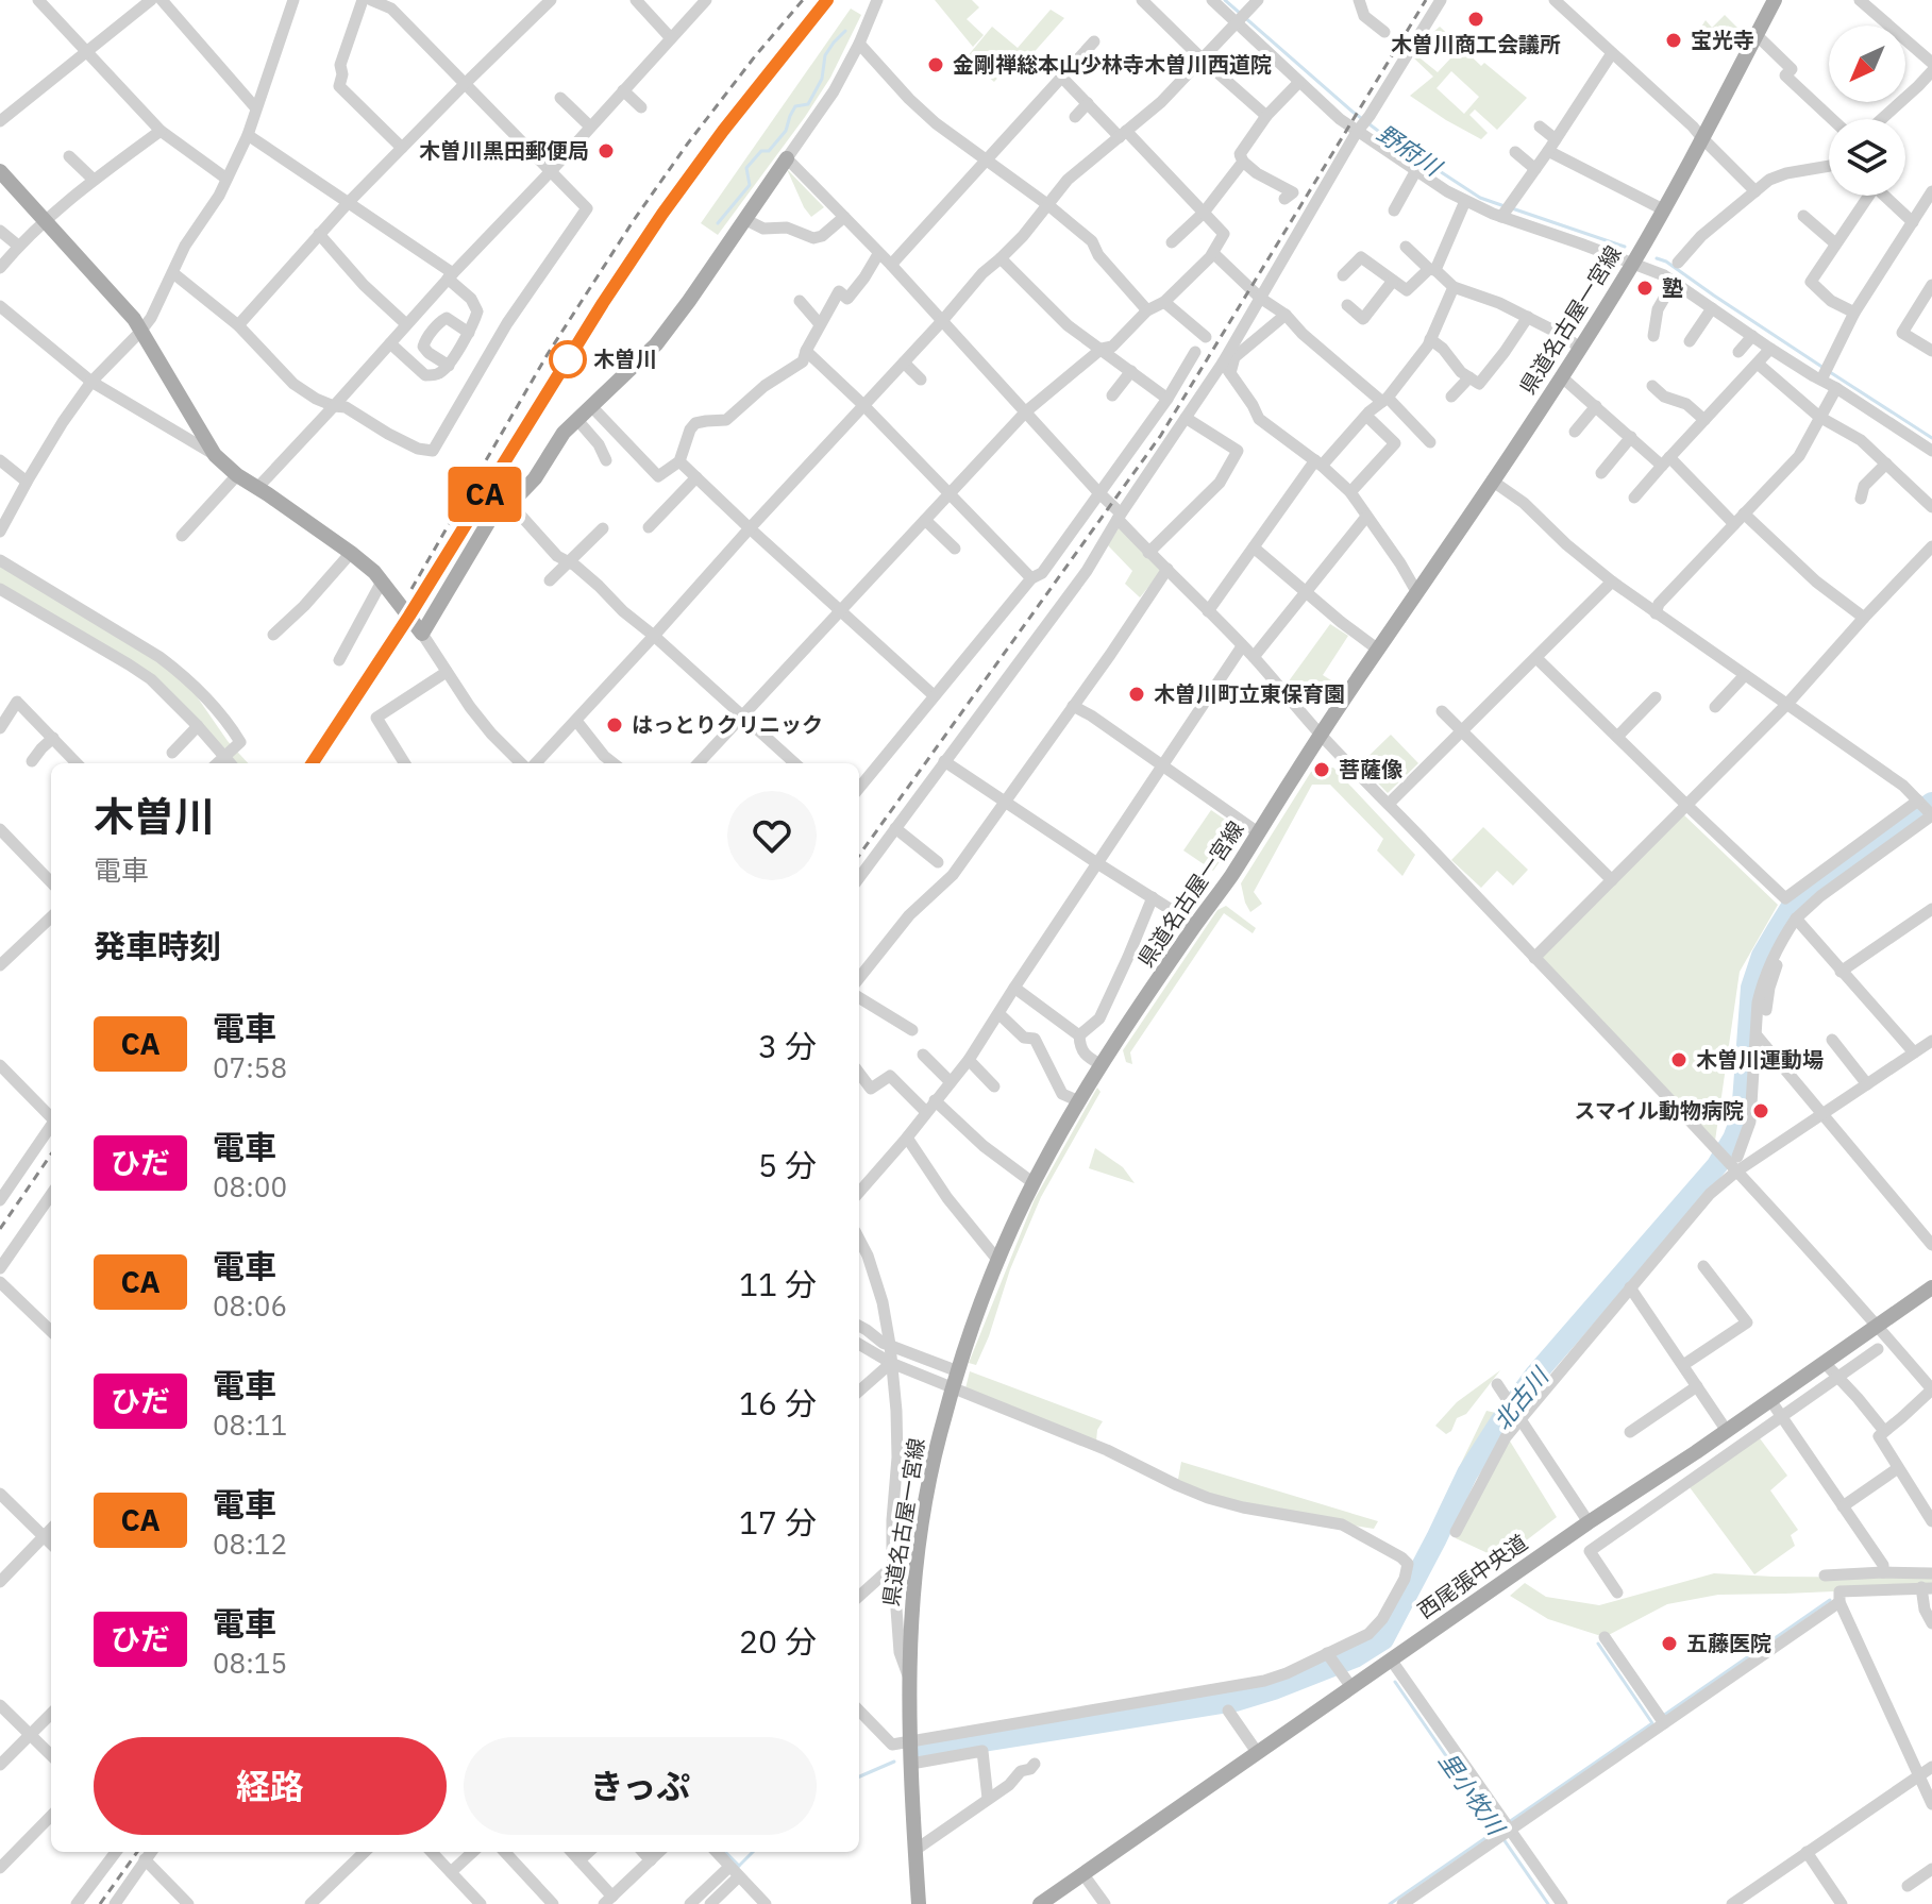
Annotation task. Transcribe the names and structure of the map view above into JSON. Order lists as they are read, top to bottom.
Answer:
{
  "streets": {
    "main road": ["県道名古屋一宮線", "西尾張中央道"]
  },
  "water": ["野府川", "北古川", "里小牧川"],
  "places": [
    "木曽川商工会議所",
    "宝光寺",
    "金剛禅総本山少林寺木曽川西道院",
    "木曽川黒田郵便局",
    "塾",
    "木曽川",
    "木曽川町立東保育園",
    "はっとりクリニック",
    "菩薩像",
    "木曽川運動場",
    "スマイル動物病院",
    "五藤医院"
  ],
  "north": "bottom left",
  "page": {
    "on_map": "CA",
    "heading": [
      ["木曽川", "電車"],
      "発車時刻"
    ],
    "list": [
      {
        "mark": "CA",
        "name": "電車",
        "note": "07:58",
        "value": "3 分"
      },
      {
        "mark": "ひだ",
        "name": "電車",
        "note": "08:00",
        "value": "5 分"
      },
      {
        "mark": "CA",
        "name": "電車",
        "note": "08:06",
        "value": "11 分"
      },
      {
        "mark": "ひだ",
        "name": "電車",
        "note": "08:11",
        "value": "16 分"
      },
      {
        "mark": "CA",
        "name": "電車",
        "note": "08:12",
        "value": "17 分"
      },
      {
        "mark": "ひだ",
        "name": "電車",
        "note": "08:15",
        "value": "20 分"
      }
    ],
    "buttons": ["経路", "きっぷ"]
  }
}
